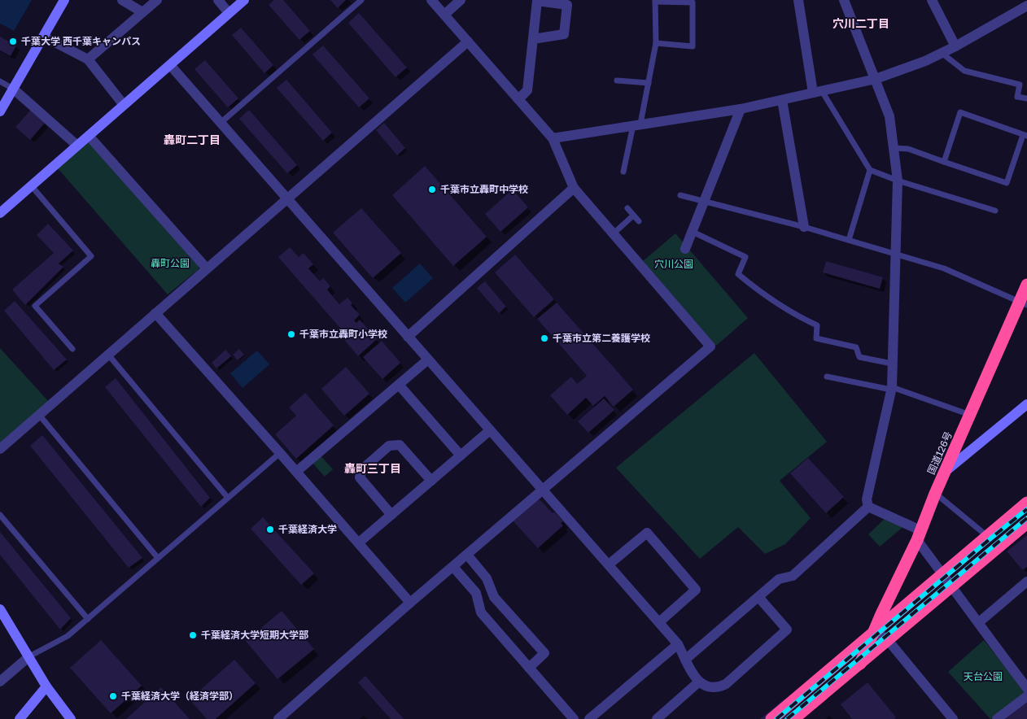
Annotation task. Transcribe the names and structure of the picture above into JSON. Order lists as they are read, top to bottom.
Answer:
{
  "streets": {
    "highway": ["国道126号"]
  },
  "districts": ["穴川二丁目", "轟町二丁目", "轟町三丁目"],
  "parks": ["轟町公園", "穴川公園", "天台公園"],
  "places": [
    "千葉大学 西千葉キャンパス",
    "千葉市立轟町中学校",
    "千葉市立轟町小学校",
    "千葉市立第二養護学校",
    "千葉経済大学",
    "千葉経済大学短期大学部",
    "千葉経済大学（経済学部）"
  ]
}
